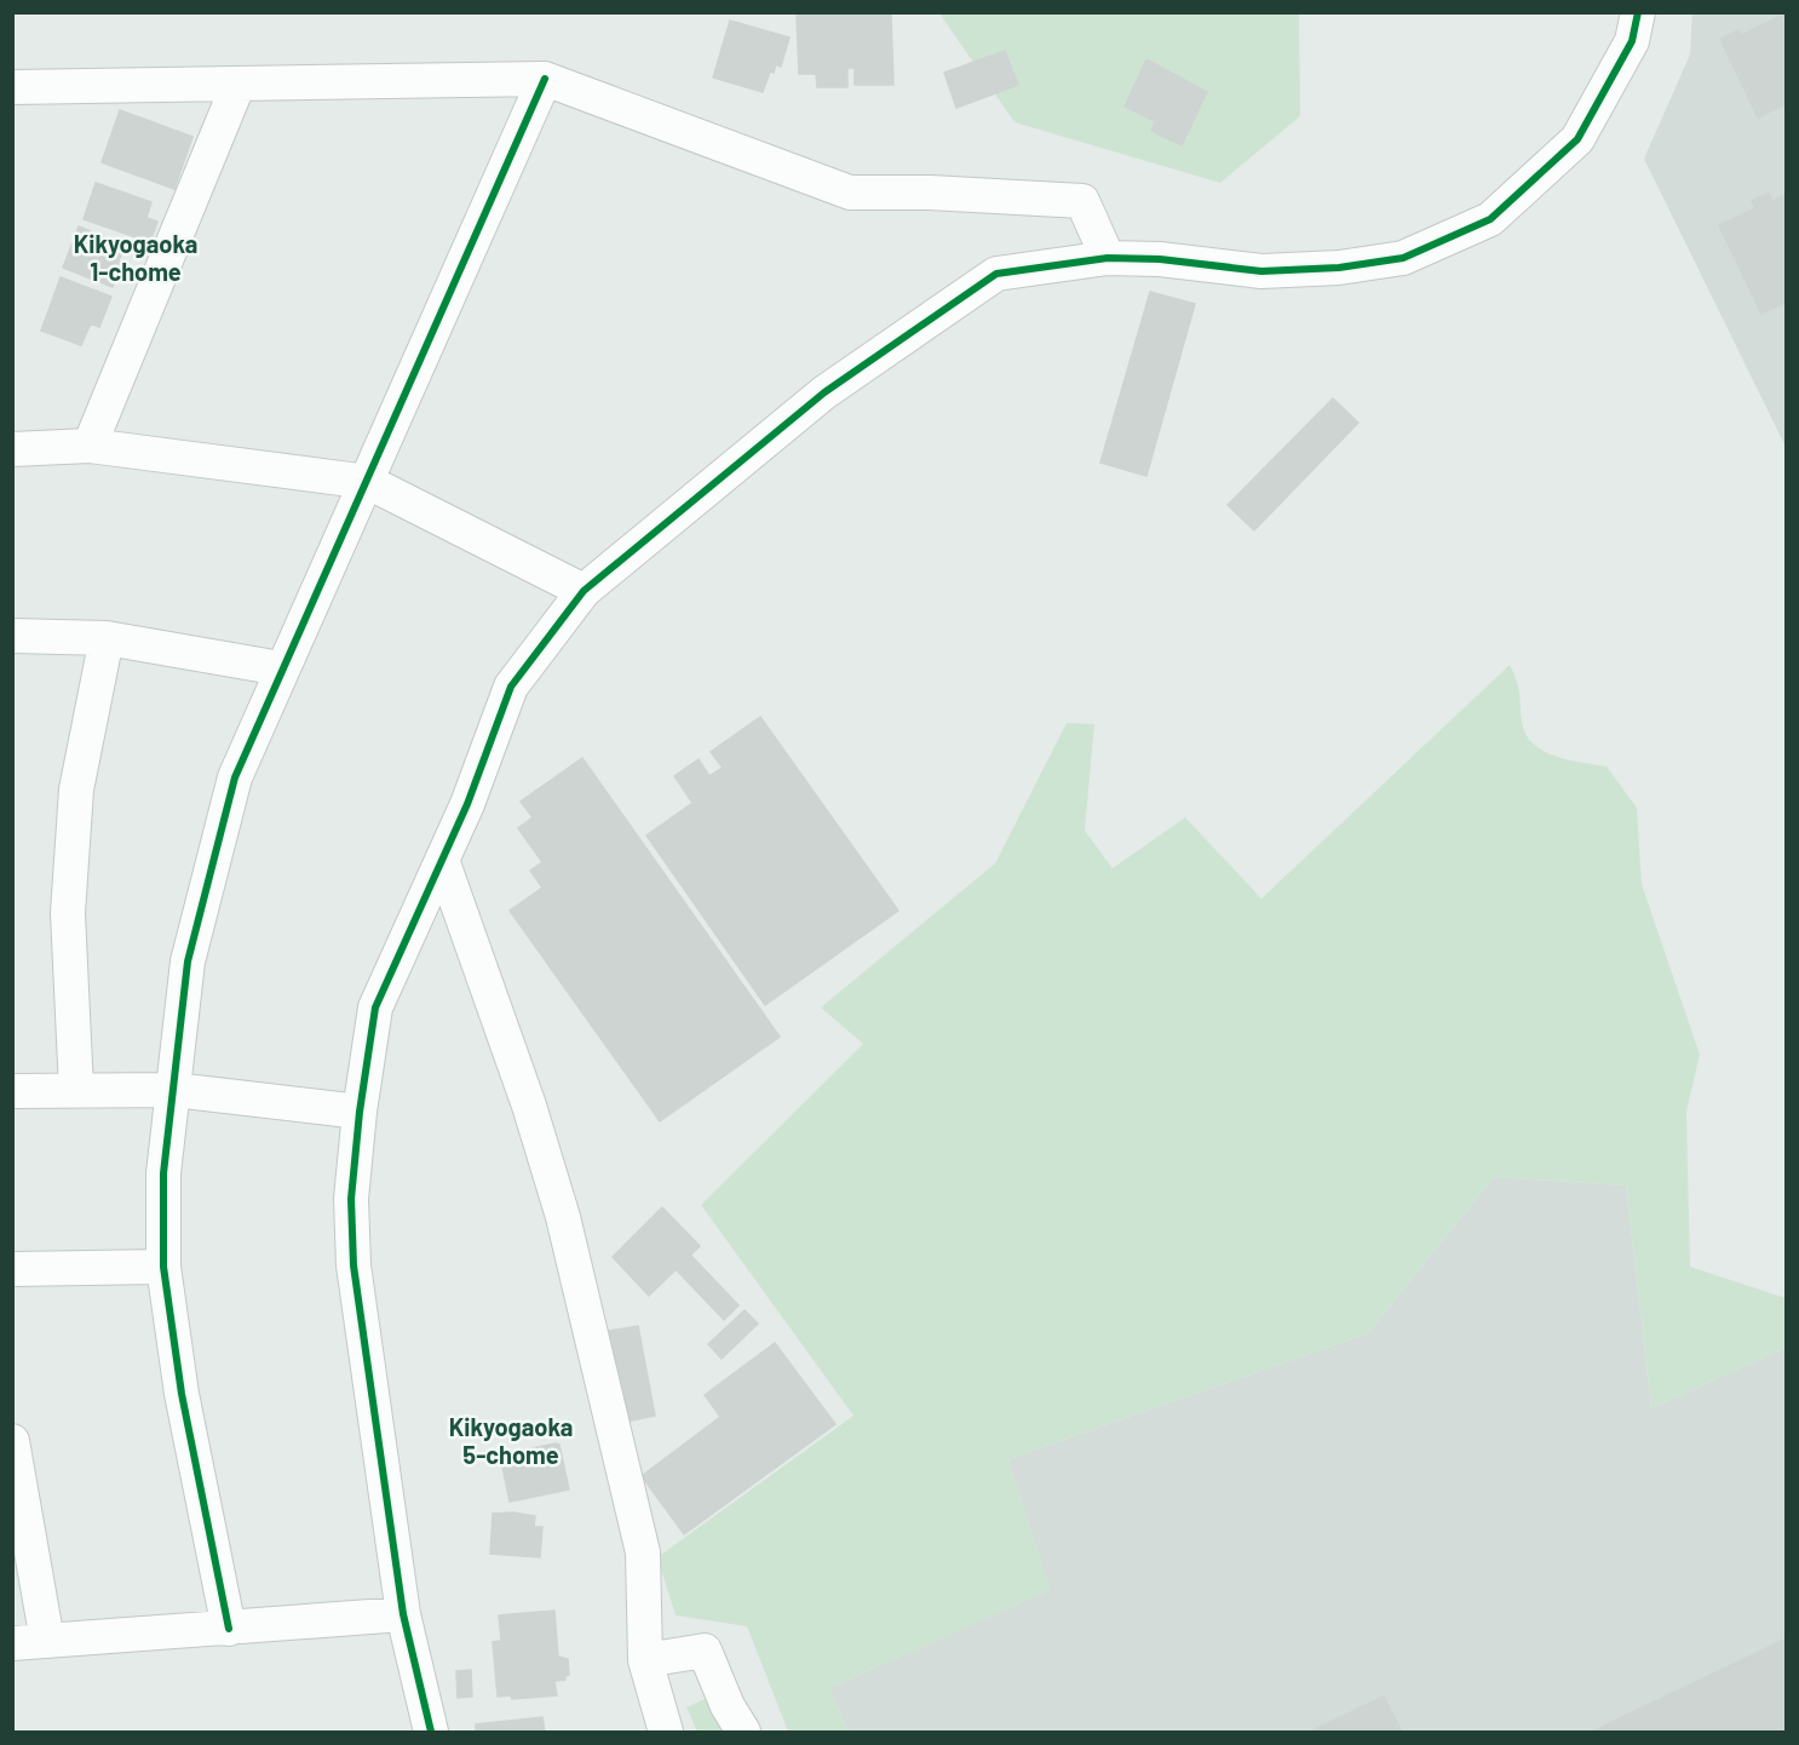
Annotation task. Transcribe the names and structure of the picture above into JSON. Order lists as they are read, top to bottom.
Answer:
{
  "districts": ["Kikyogaoka 1-chome", "Kikyogaoka 5-chome"]
}
